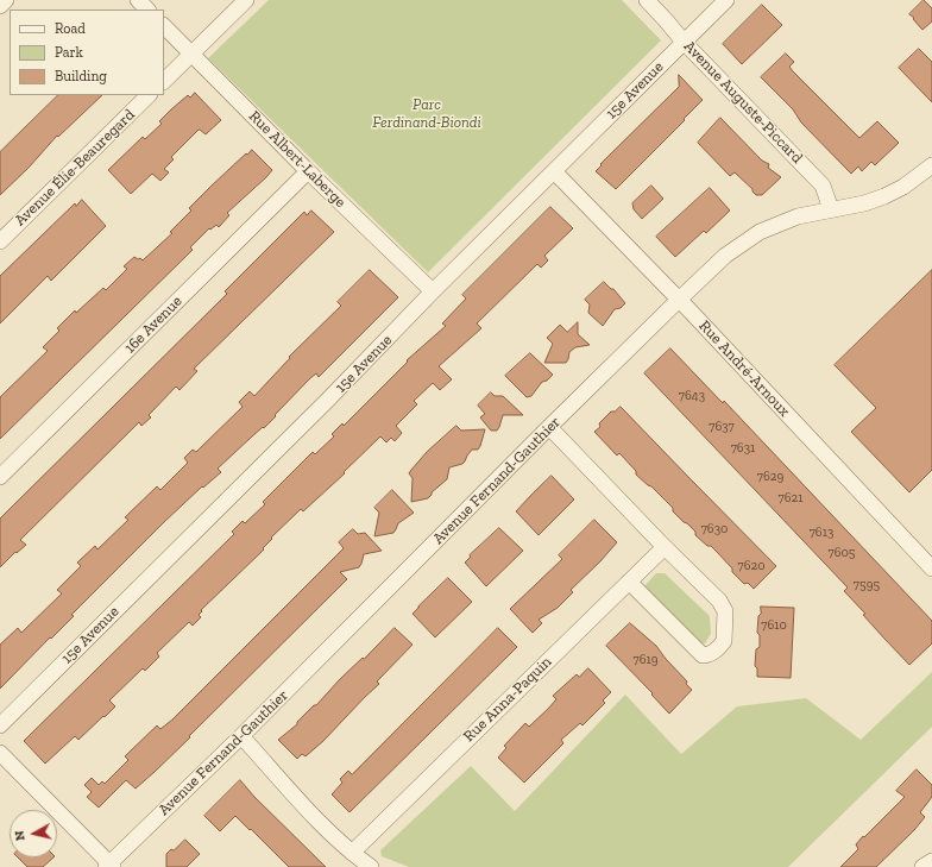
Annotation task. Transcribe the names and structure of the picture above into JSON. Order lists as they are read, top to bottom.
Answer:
{
  "streets": {
    "street": [
      "15e Avenue",
      "Avenue Auguste-Piccard",
      "Rue Albert-Laberge",
      "Avenue Élie-Beauregard",
      "16e Avenue",
      "Rue André-Arnoux",
      "Avenue Fernand-Gauthier",
      "Rue Anna-Paquin"
    ]
  },
  "crossings": [
    ["15e Avenue", "Avenue Auguste-Piccard"],
    ["15e Avenue", "Rue Albert-Laberge"],
    ["15e Avenue", "Rue André-Arnoux"],
    ["Avenue Auguste-Piccard", "Avenue Fernand-Gauthier"],
    ["Rue Albert-Laberge", "16e Avenue"],
    ["Rue André-Arnoux", "Avenue Fernand-Gauthier"]
  ],
  "parks": ["Parc Ferdinand-Biondi"],
  "house_numbers": [
    "7643",
    "7637",
    "7631",
    "7629",
    "7621",
    "7630",
    "7613",
    "7605",
    "7620",
    "7595",
    "7610",
    "7619"
  ],
  "legend": ["Road", "Park", "Building"],
  "north": "left"
}
